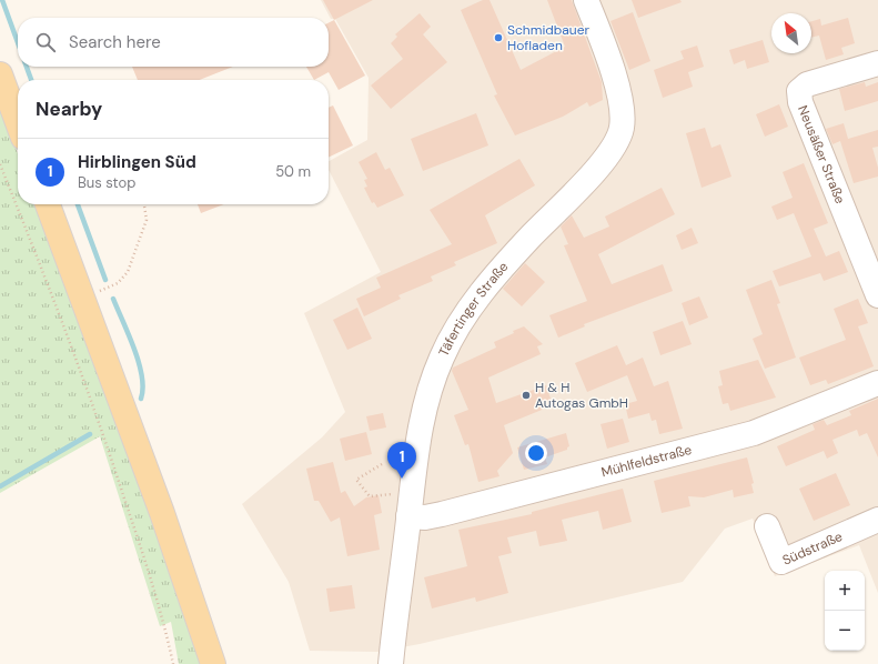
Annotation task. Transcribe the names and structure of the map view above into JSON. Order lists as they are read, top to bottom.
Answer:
{
  "streets": {
    "street": [
      "Neusäßer Straße",
      "Täfertinger Straße",
      "Mühlfeldstraße",
      "Südstraße"
    ]
  },
  "crossings": [
    ["Täfertinger Straße", "Mühlfeldstraße"]
  ],
  "places": ["Schmidbauer Hofladen", "H & H Autogas GmbH"],
  "north": "top left",
  "page": {
    "search": "Search here",
    "heading": "Nearby",
    "list": [
      {
        "mark": "1",
        "name": "Hirblingen Süd",
        "note": "Bus stop",
        "value": "50 m"
      }
    ],
    "pins": "1",
    "map_buttons": ["+", "−"]
  }
}
